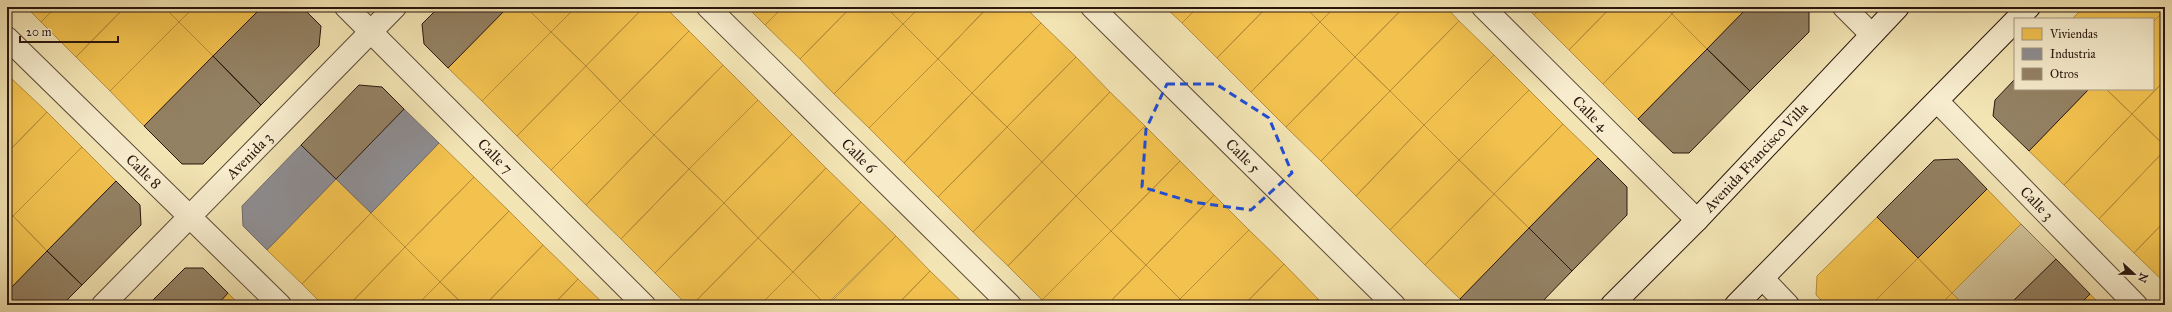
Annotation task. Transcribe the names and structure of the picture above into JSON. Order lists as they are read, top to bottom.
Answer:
{
  "streets": {
    "street": [
      "Calle 4",
      "Avenida 3",
      "Calle 7",
      "Calle 6",
      "Calle 5",
      "Avenida Francisco Villa",
      "Calle 8",
      "Calle 3"
    ]
  },
  "crossings": [
    ["Calle 4", "Avenida Francisco Villa"],
    ["Avenida 3", "Calle 7"],
    ["Avenida 3", "Calle 8"]
  ],
  "legend": ["Viviendas", "Industria", "Otros"],
  "scale_bar": "20 m",
  "north": "right"
}
